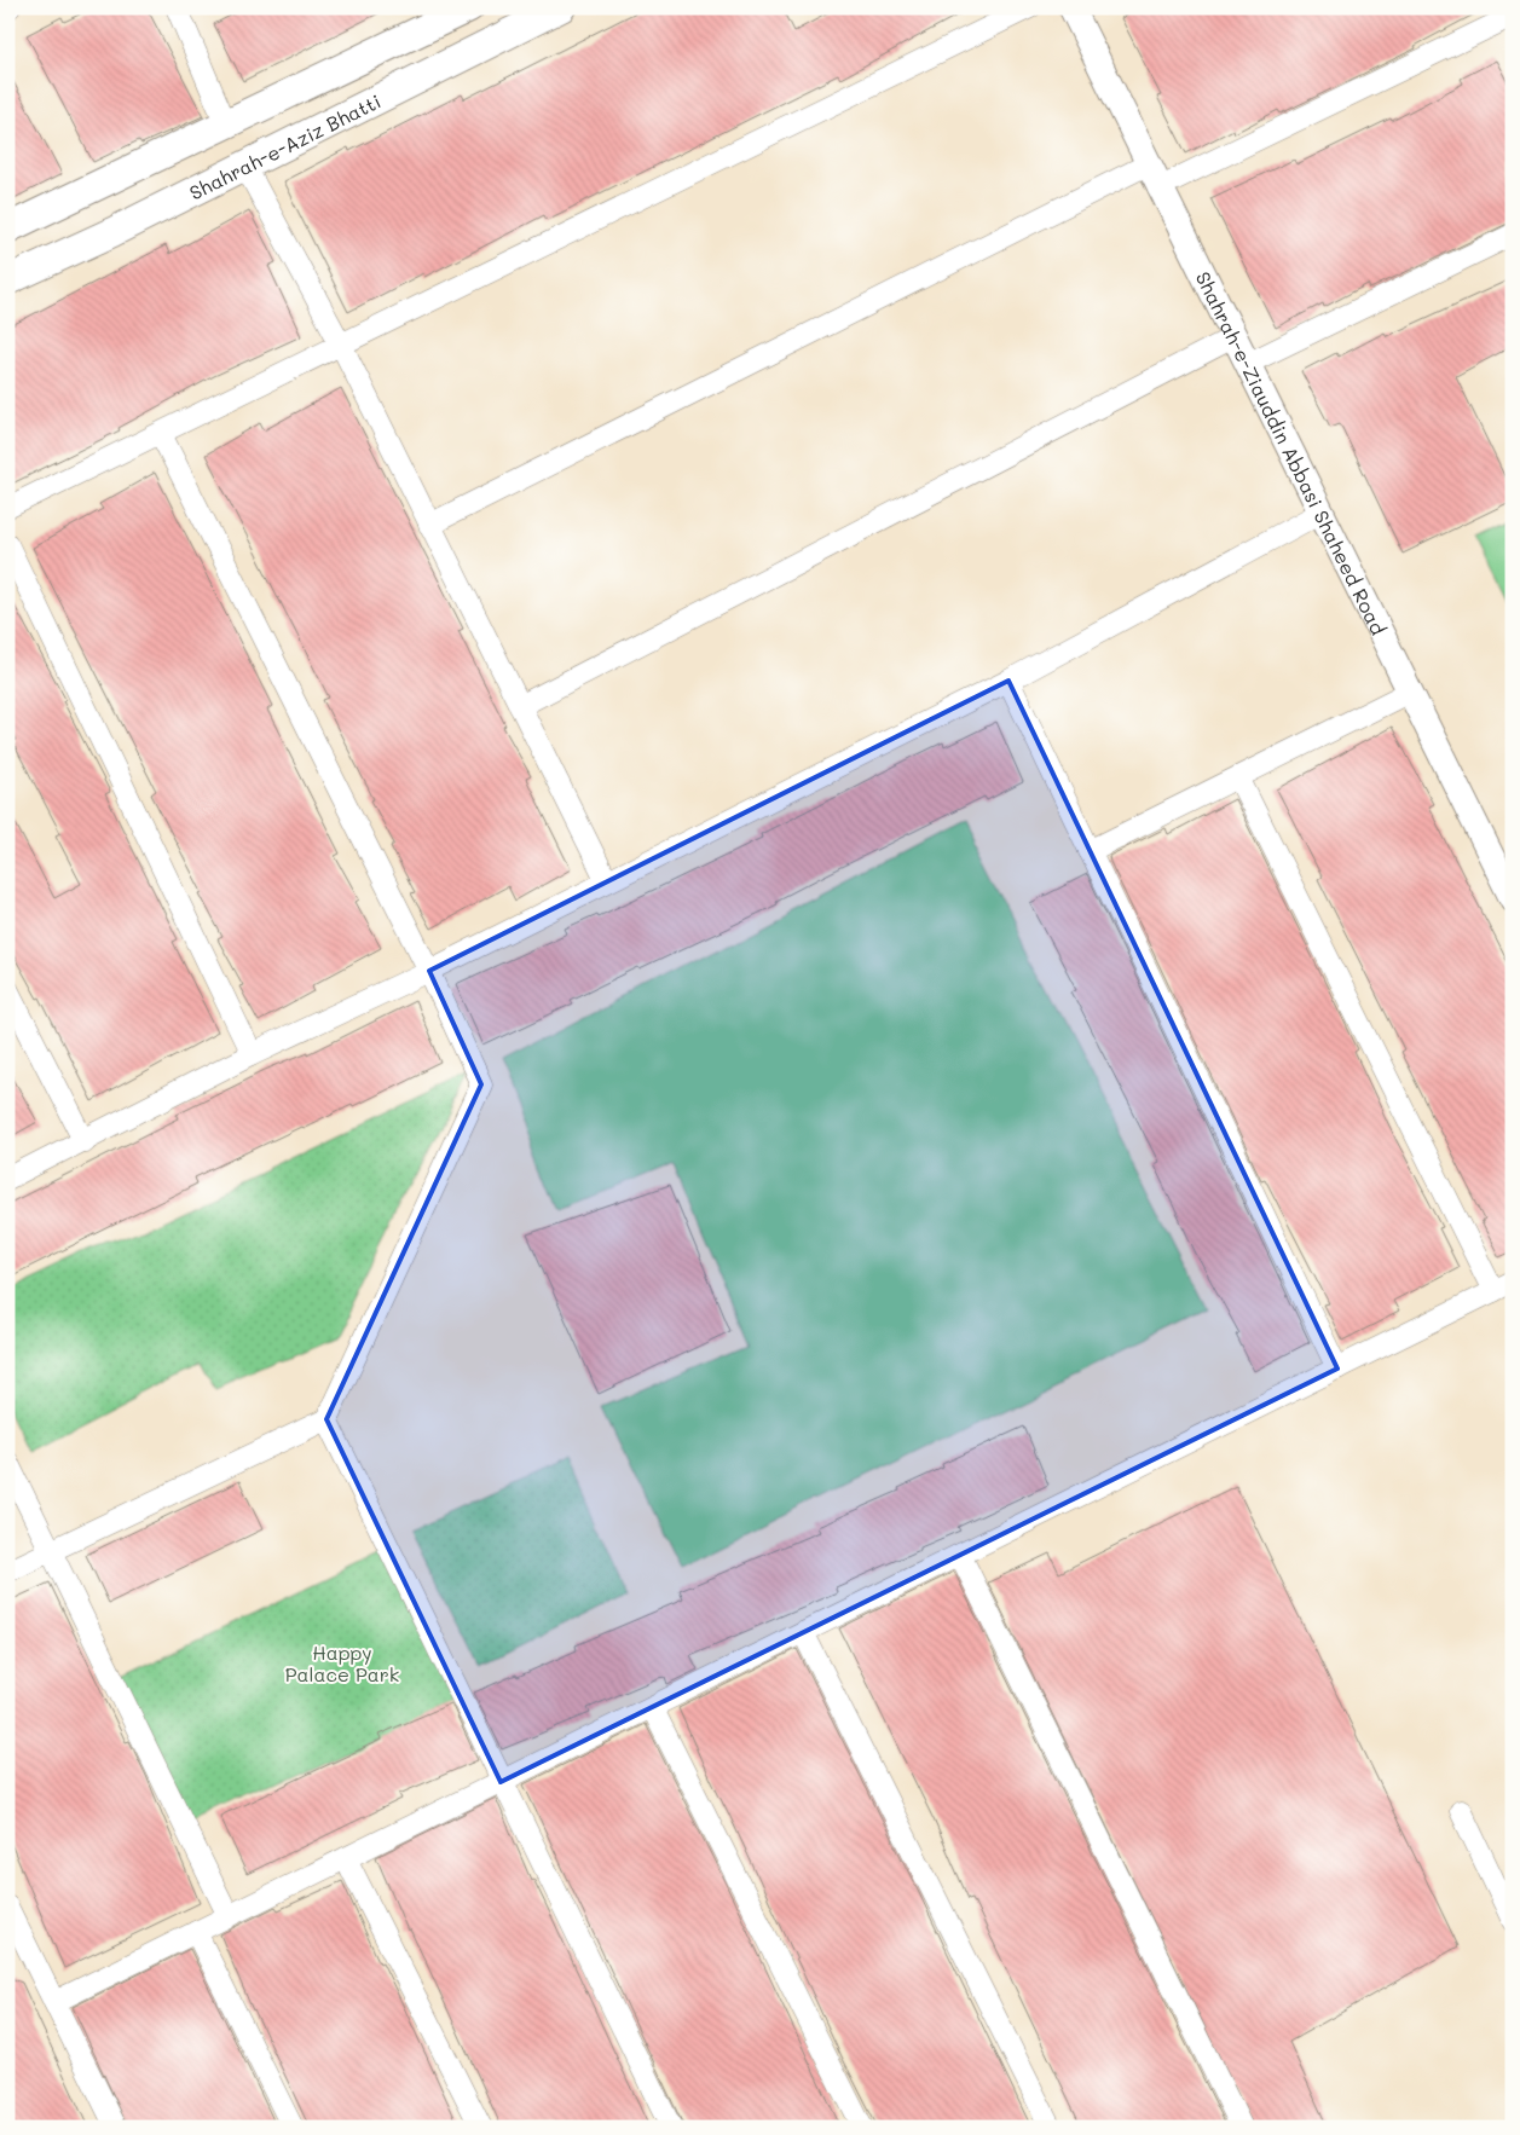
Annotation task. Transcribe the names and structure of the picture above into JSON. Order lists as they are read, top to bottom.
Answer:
{
  "streets": {
    "main road": ["Shahrah-e-Aziz Bhatti"],
    "street": ["Shahrah-e-Ziauddin Abbasi Shaheed Road"]
  },
  "parks": ["Happy Palace Park"]
}
